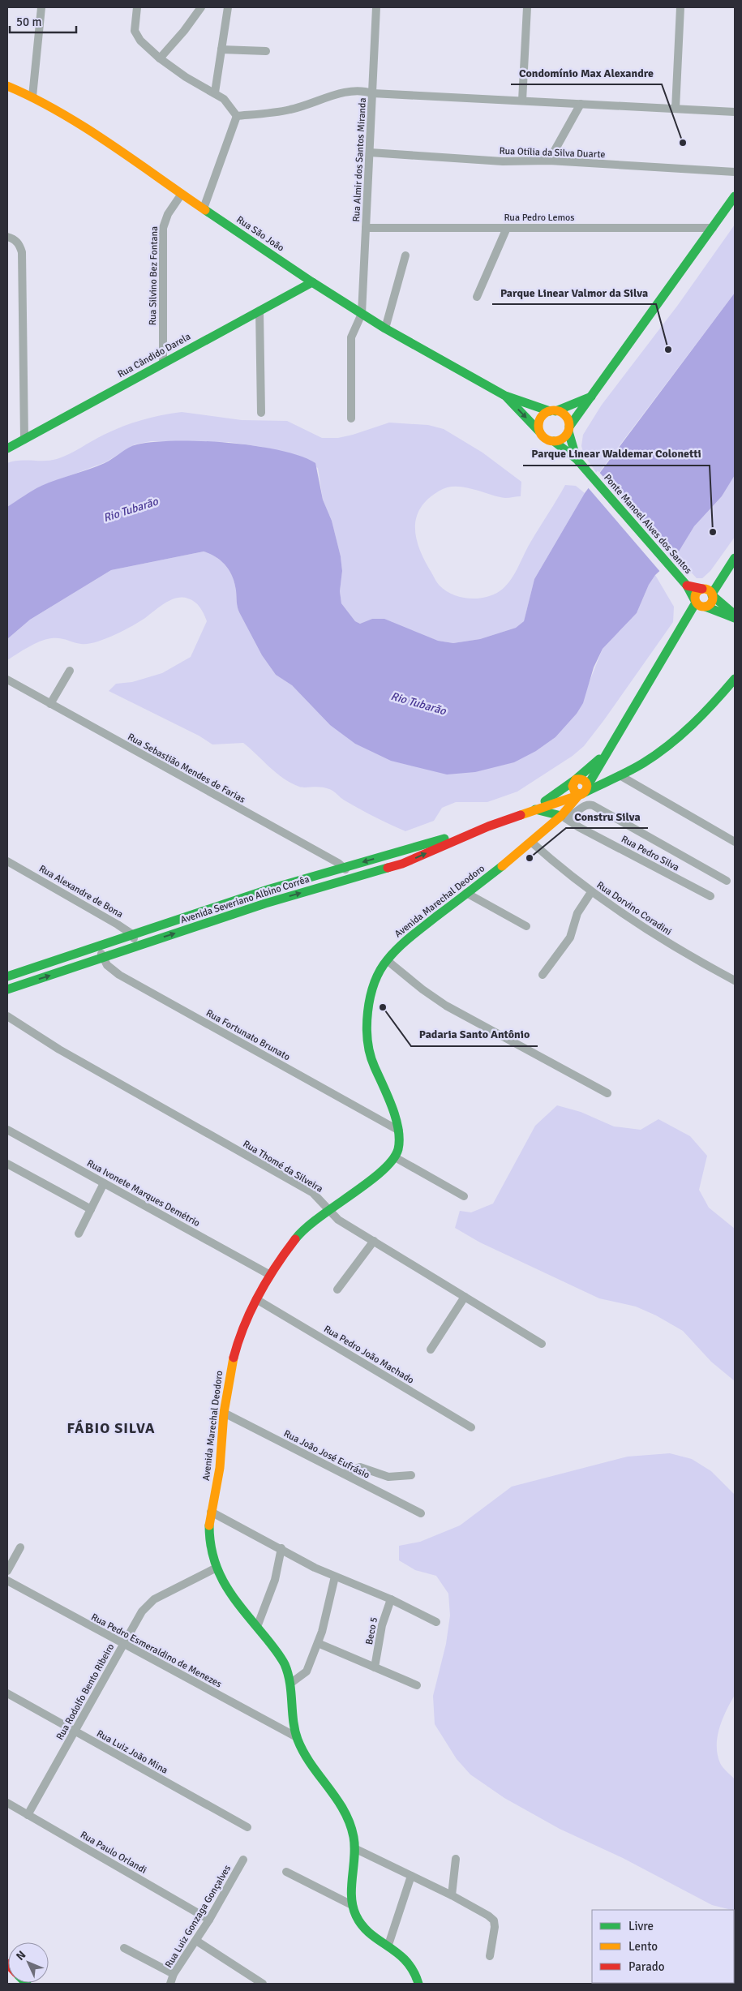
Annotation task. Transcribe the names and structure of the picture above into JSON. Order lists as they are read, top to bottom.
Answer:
{
  "streets": {
    "main road": [
      "Rua São João",
      "Rua Cândido Darela",
      "Ponte Manoel Alves dos Santos",
      "Avenida Severiano Albino Corrêa",
      "Avenida Marechal Deodoro"
    ],
    "street": [
      "Rua Otília da Silva Duarte",
      "Rua Almir dos Santos Miranda",
      "Rua Pedro Lemos",
      "Rua Silvino Bez Fontana",
      "Rua Sebastião Mendes de Farias",
      "Rua Pedro Silva",
      "Rua Alexandre de Bona",
      "Rua Dorvino Coradini",
      "Rua Fortunato Brunato",
      "Rua Thomé da Silveira",
      "Rua Ivonete Marques Demétrio",
      "Rua Pedro João Machado",
      "Rua João José Eufrásio",
      "Beco 5",
      "Rua Pedro Esmeraldino de Menezes",
      "Rua Rodolfo Bento Ribeiro",
      "Rua Luiz João Mina",
      "Rua Paulo Orlandi",
      "Rua Luiz Gonzaga Gonçalves"
    ]
  },
  "crossings": [
    ["Rua Otília da Silva Duarte", "Rua Almir dos Santos Miranda"],
    ["Rua Almir dos Santos Miranda", "Rua Pedro Lemos"],
    ["Rua Almir dos Santos Miranda", "Rua São João"],
    ["Rua São João", "Rua Silvino Bez Fontana"],
    ["Rua São João", "Rua Cândido Darela"],
    ["Rua São João", "Ponte Manoel Alves dos Santos"],
    ["Rua Silvino Bez Fontana", "Rua Cândido Darela"],
    ["Ponte Manoel Alves dos Santos", "Avenida Marechal Deodoro"],
    ["Rua Sebastião Mendes de Farias", "Avenida Severiano Albino Corrêa"],
    ["Rua Pedro Silva", "Avenida Marechal Deodoro"],
    ["Rua Alexandre de Bona", "Avenida Severiano Albino Corrêa"],
    ["Avenida Severiano Albino Corrêa", "Avenida Marechal Deodoro"],
    ["Avenida Severiano Albino Corrêa", "Rua Fortunato Brunato"],
    ["Avenida Marechal Deodoro", "Rua Dorvino Coradini"],
    ["Avenida Marechal Deodoro", "Rua Fortunato Brunato"],
    ["Avenida Marechal Deodoro", "Rua Thomé da Silveira"],
    ["Avenida Marechal Deodoro", "Rua Ivonete Marques Demétrio"],
    ["Avenida Marechal Deodoro", "Rua Pedro João Machado"],
    ["Avenida Marechal Deodoro", "Rua João José Eufrásio"],
    ["Avenida Marechal Deodoro", "Rua Pedro Esmeraldino de Menezes"],
    ["Avenida Marechal Deodoro", "Rua Rodolfo Bento Ribeiro"],
    ["Rua Pedro Esmeraldino de Menezes", "Rua Rodolfo Bento Ribeiro"],
    ["Rua Rodolfo Bento Ribeiro", "Rua Luiz João Mina"],
    ["Rua Rodolfo Bento Ribeiro", "Rua Paulo Orlandi"],
    ["Rua Paulo Orlandi", "Rua Luiz Gonzaga Gonçalves"]
  ],
  "districts": ["FÁBIO SILVA"],
  "water": ["Rio Tubarão"],
  "places": [
    "Condomínio Max Alexandre",
    "Parque Linear Valmor da Silva",
    "Parque Linear Waldemar Colonetti",
    "Constru Silva",
    "Padaria Santo Antônio"
  ],
  "legend": ["Livre", "Lento", "Parado"],
  "scale_bar": "50 m",
  "north": "top left"
}
